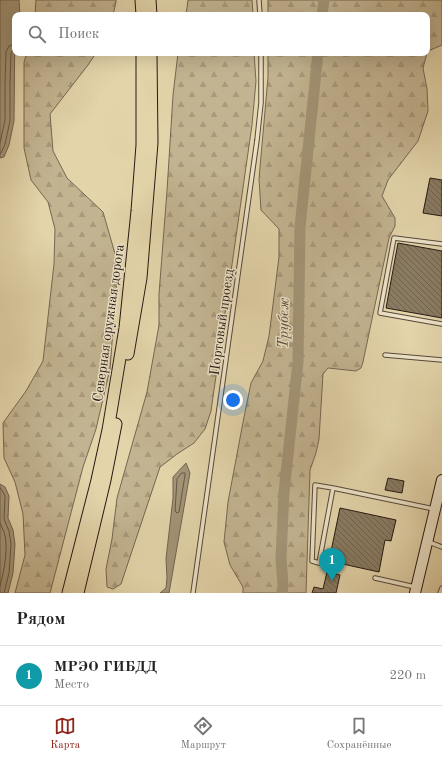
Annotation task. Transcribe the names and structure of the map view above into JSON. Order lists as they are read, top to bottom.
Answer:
{
  "streets": {
    "main road": ["Северная оружная дорога"],
    "lane": ["Портовый проезд"]
  },
  "water": ["Трубеж"],
  "page": {
    "search": "Поиск",
    "pins": "1",
    "heading": "Рядом",
    "list": [
      {
        "mark": "1",
        "name": "МРЭО ГИБДД",
        "note": "Место",
        "value": "220 m"
      }
    ],
    "nav": ["Карта", "Маршрут", "Сохранённые"]
  }
}
